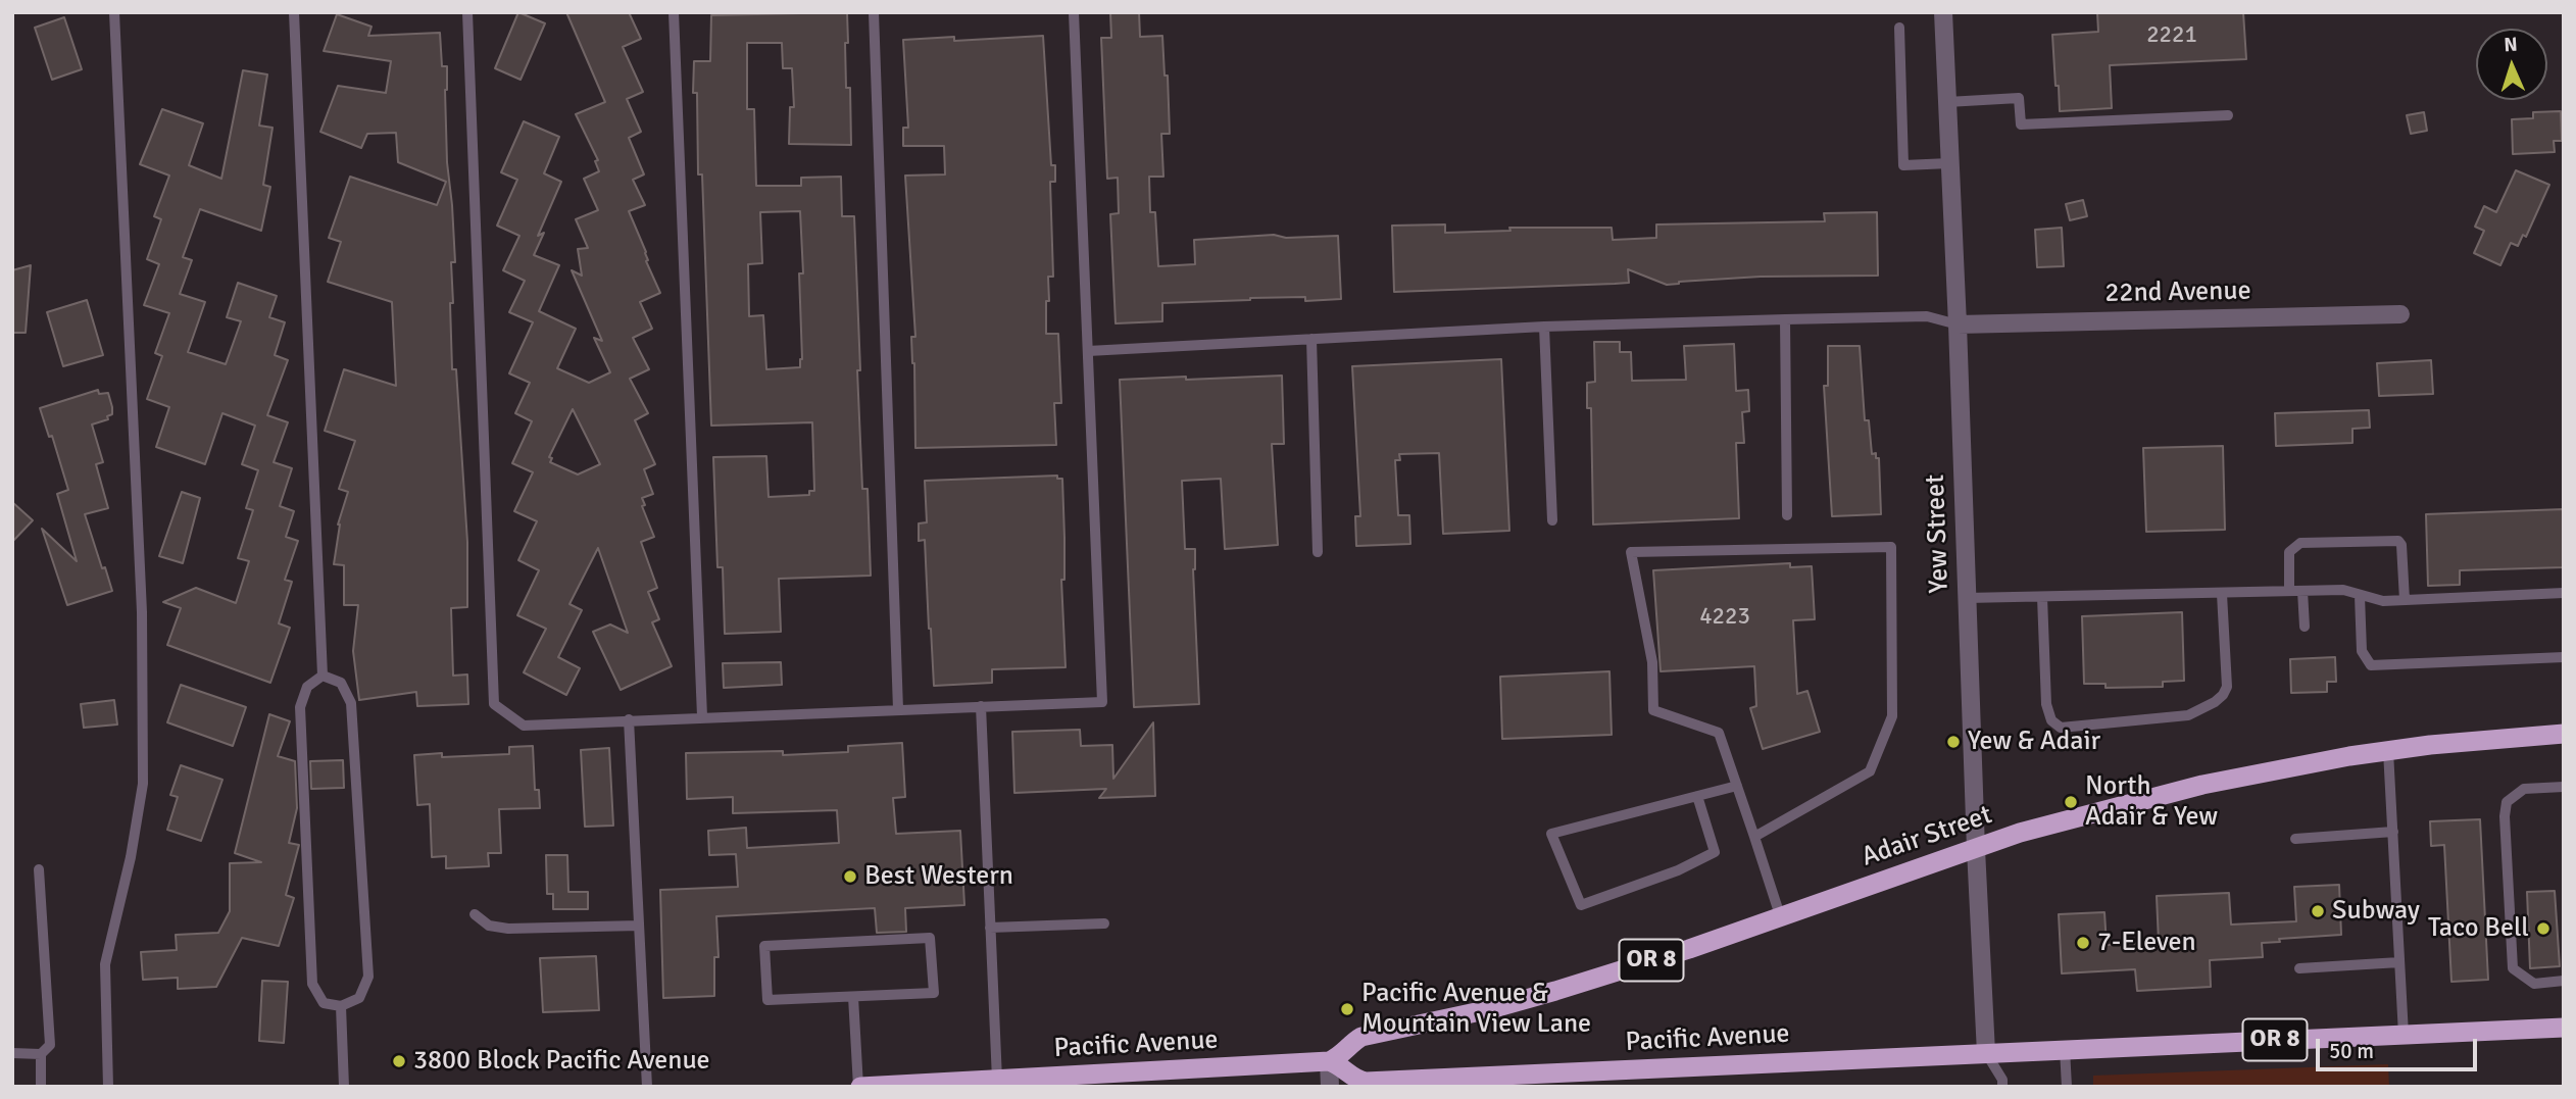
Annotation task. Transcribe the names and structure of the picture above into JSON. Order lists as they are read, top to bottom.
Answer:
{
  "streets": {
    "highway": ["Adair Street", "OR 8", "Pacific Avenue"],
    "street": ["22nd Avenue", "Yew Street"]
  },
  "crossings": [
    ["22nd Avenue", "Yew Street"],
    ["Yew Street", "Adair Street"],
    ["Yew Street", "Pacific Avenue"],
    ["Adair Street", "Pacific Avenue"]
  ],
  "places": [
    "Yew & Adair",
    "North Adair & Yew",
    "Best Western",
    "Subway",
    "Taco Bell",
    "7-Eleven",
    "Pacific Avenue & Mountain View Lane",
    "3800 Block Pacific Avenue"
  ],
  "house_numbers": ["2221", "4223"],
  "scale_bar": "50 m",
  "north": "top"
}
